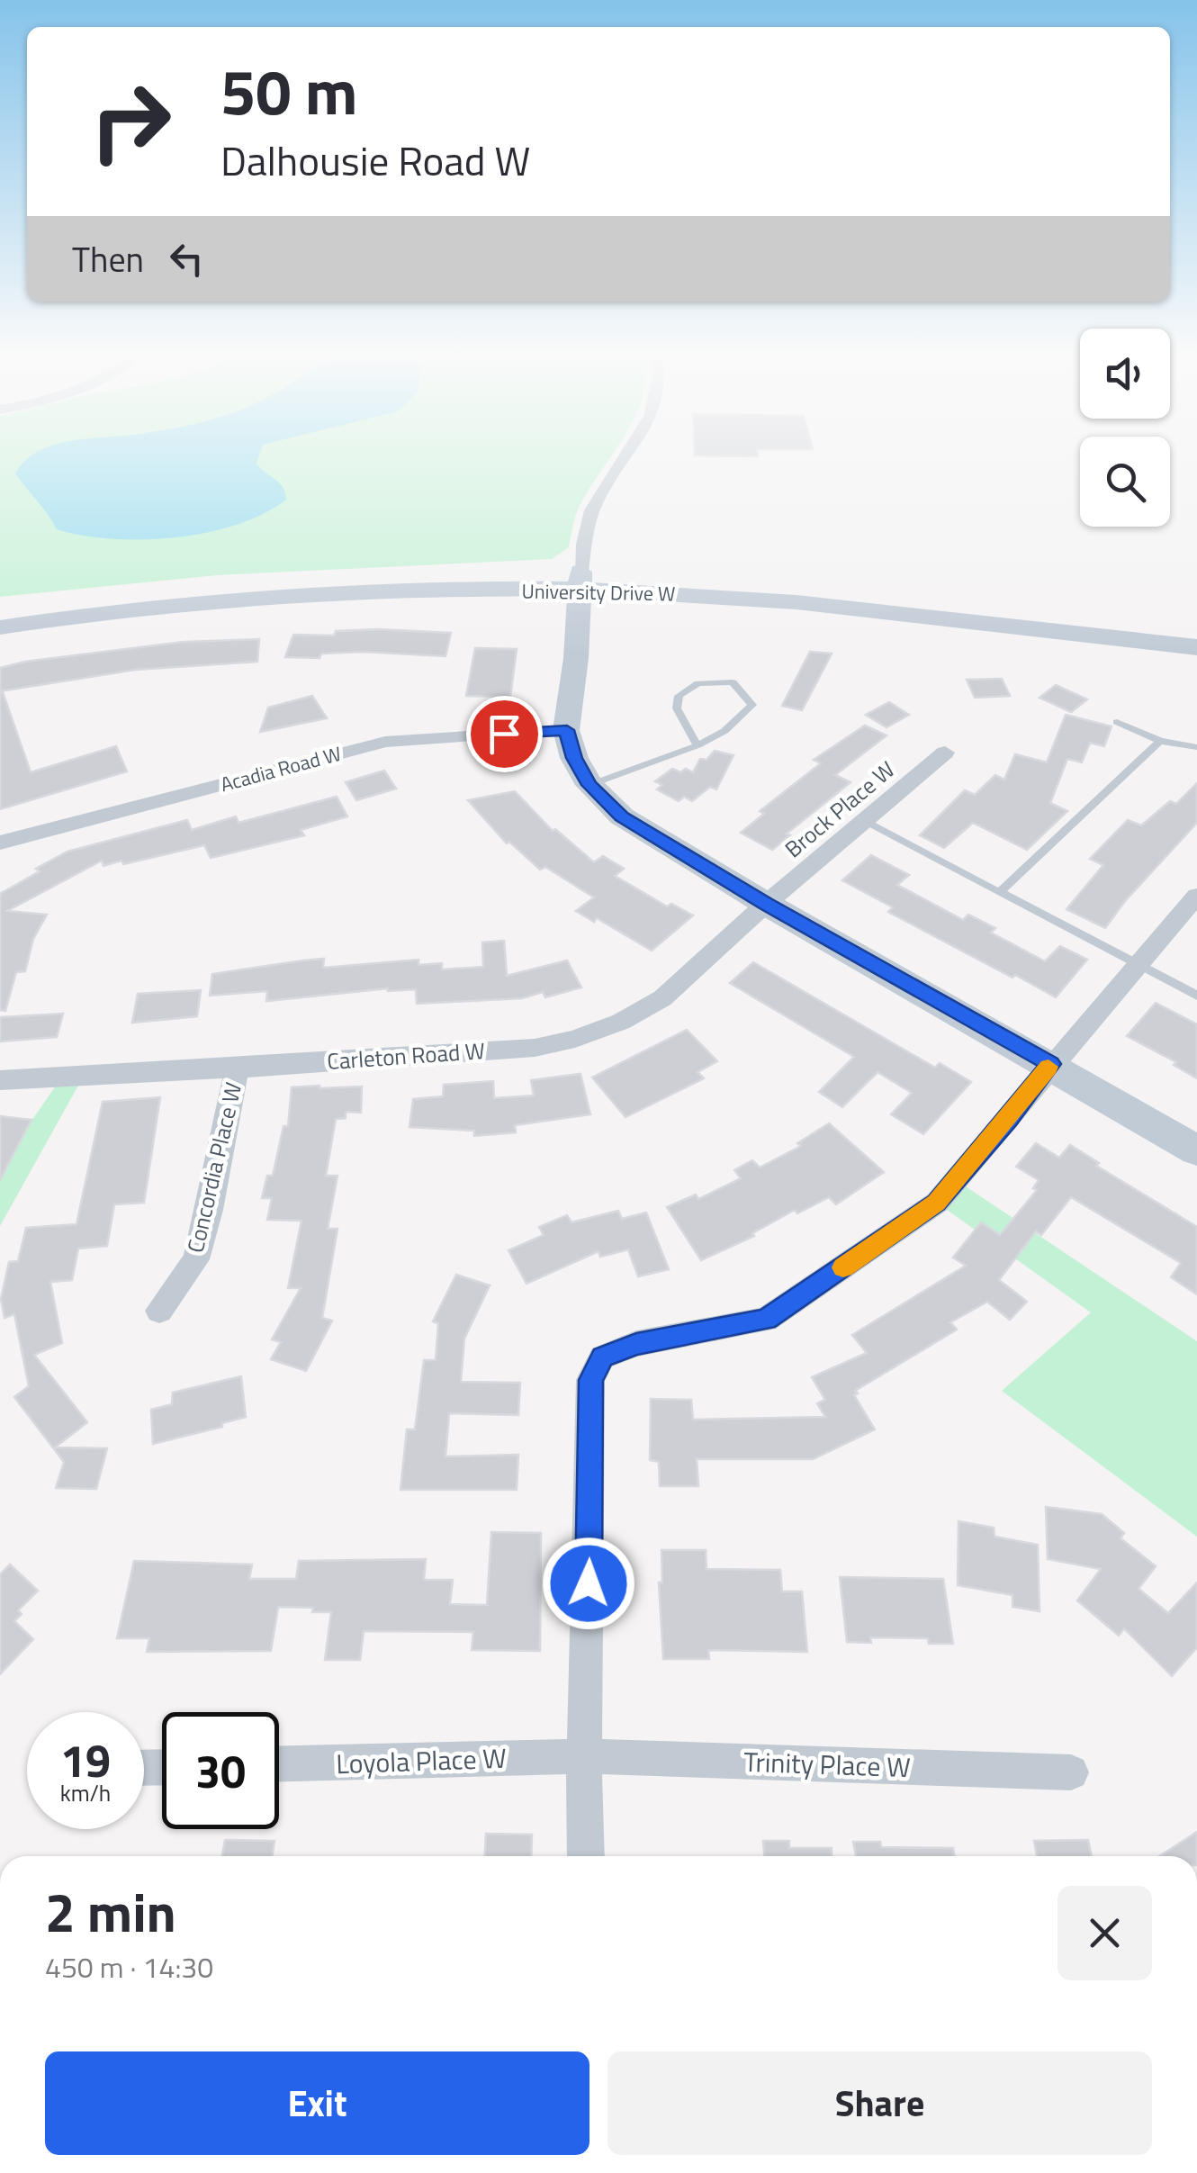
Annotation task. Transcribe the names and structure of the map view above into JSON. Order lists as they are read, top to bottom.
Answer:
{
  "streets": {
    "main road": ["University Drive W"],
    "street": [
      "Acadia Road W",
      "Brock Place W",
      "Carleton Road W",
      "Concordia Place W",
      "Loyola Place W",
      "Trinity Place W"
    ]
  },
  "crossings": [
    ["Brock Place W", "Carleton Road W"],
    ["Carleton Road W", "Concordia Place W"],
    ["Loyola Place W", "Trinity Place W"]
  ],
  "page": {
    "turn": ["50 m", "Dalhousie Road W"],
    "then": "Then",
    "speed": "19 km/h",
    "limit": "30",
    "heading": ["2 min", "450 m · 14:30"],
    "buttons": ["Exit", "Share"]
  }
}
